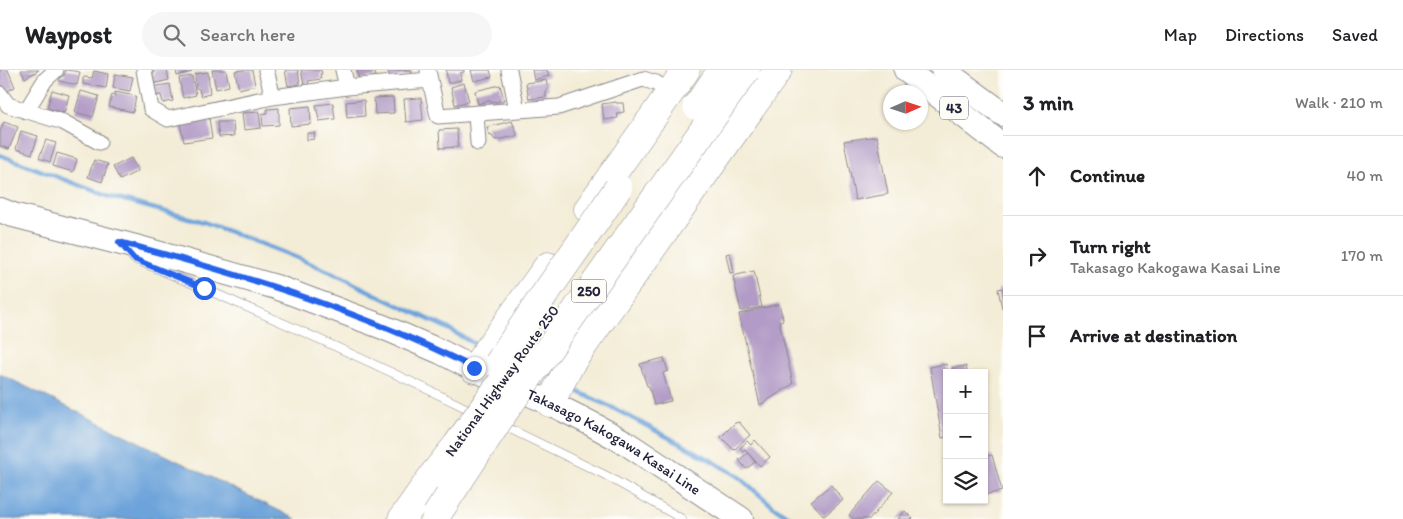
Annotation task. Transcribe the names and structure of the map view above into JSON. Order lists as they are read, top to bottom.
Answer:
{
  "streets": {
    "highway": ["250", "National Highway Route 250"],
    "main road": ["43", "Takasago Kakogawa Kasai Line"]
  },
  "crossings": [
    ["250", "National Highway Route 250"]
  ],
  "north": "right",
  "page": {
    "header": "Waypost",
    "search": "Search here",
    "nav": ["Map", "Directions", "Saved"],
    "heading": ["3 min", "Walk · 210 m"],
    "list": [
      ["Continue", "40 m"],
      ["Turn right", "Takasago Kakogawa Kasai Line", "170 m"],
      "Arrive at destination"
    ],
    "map_buttons": ["+", "−"]
  }
}
